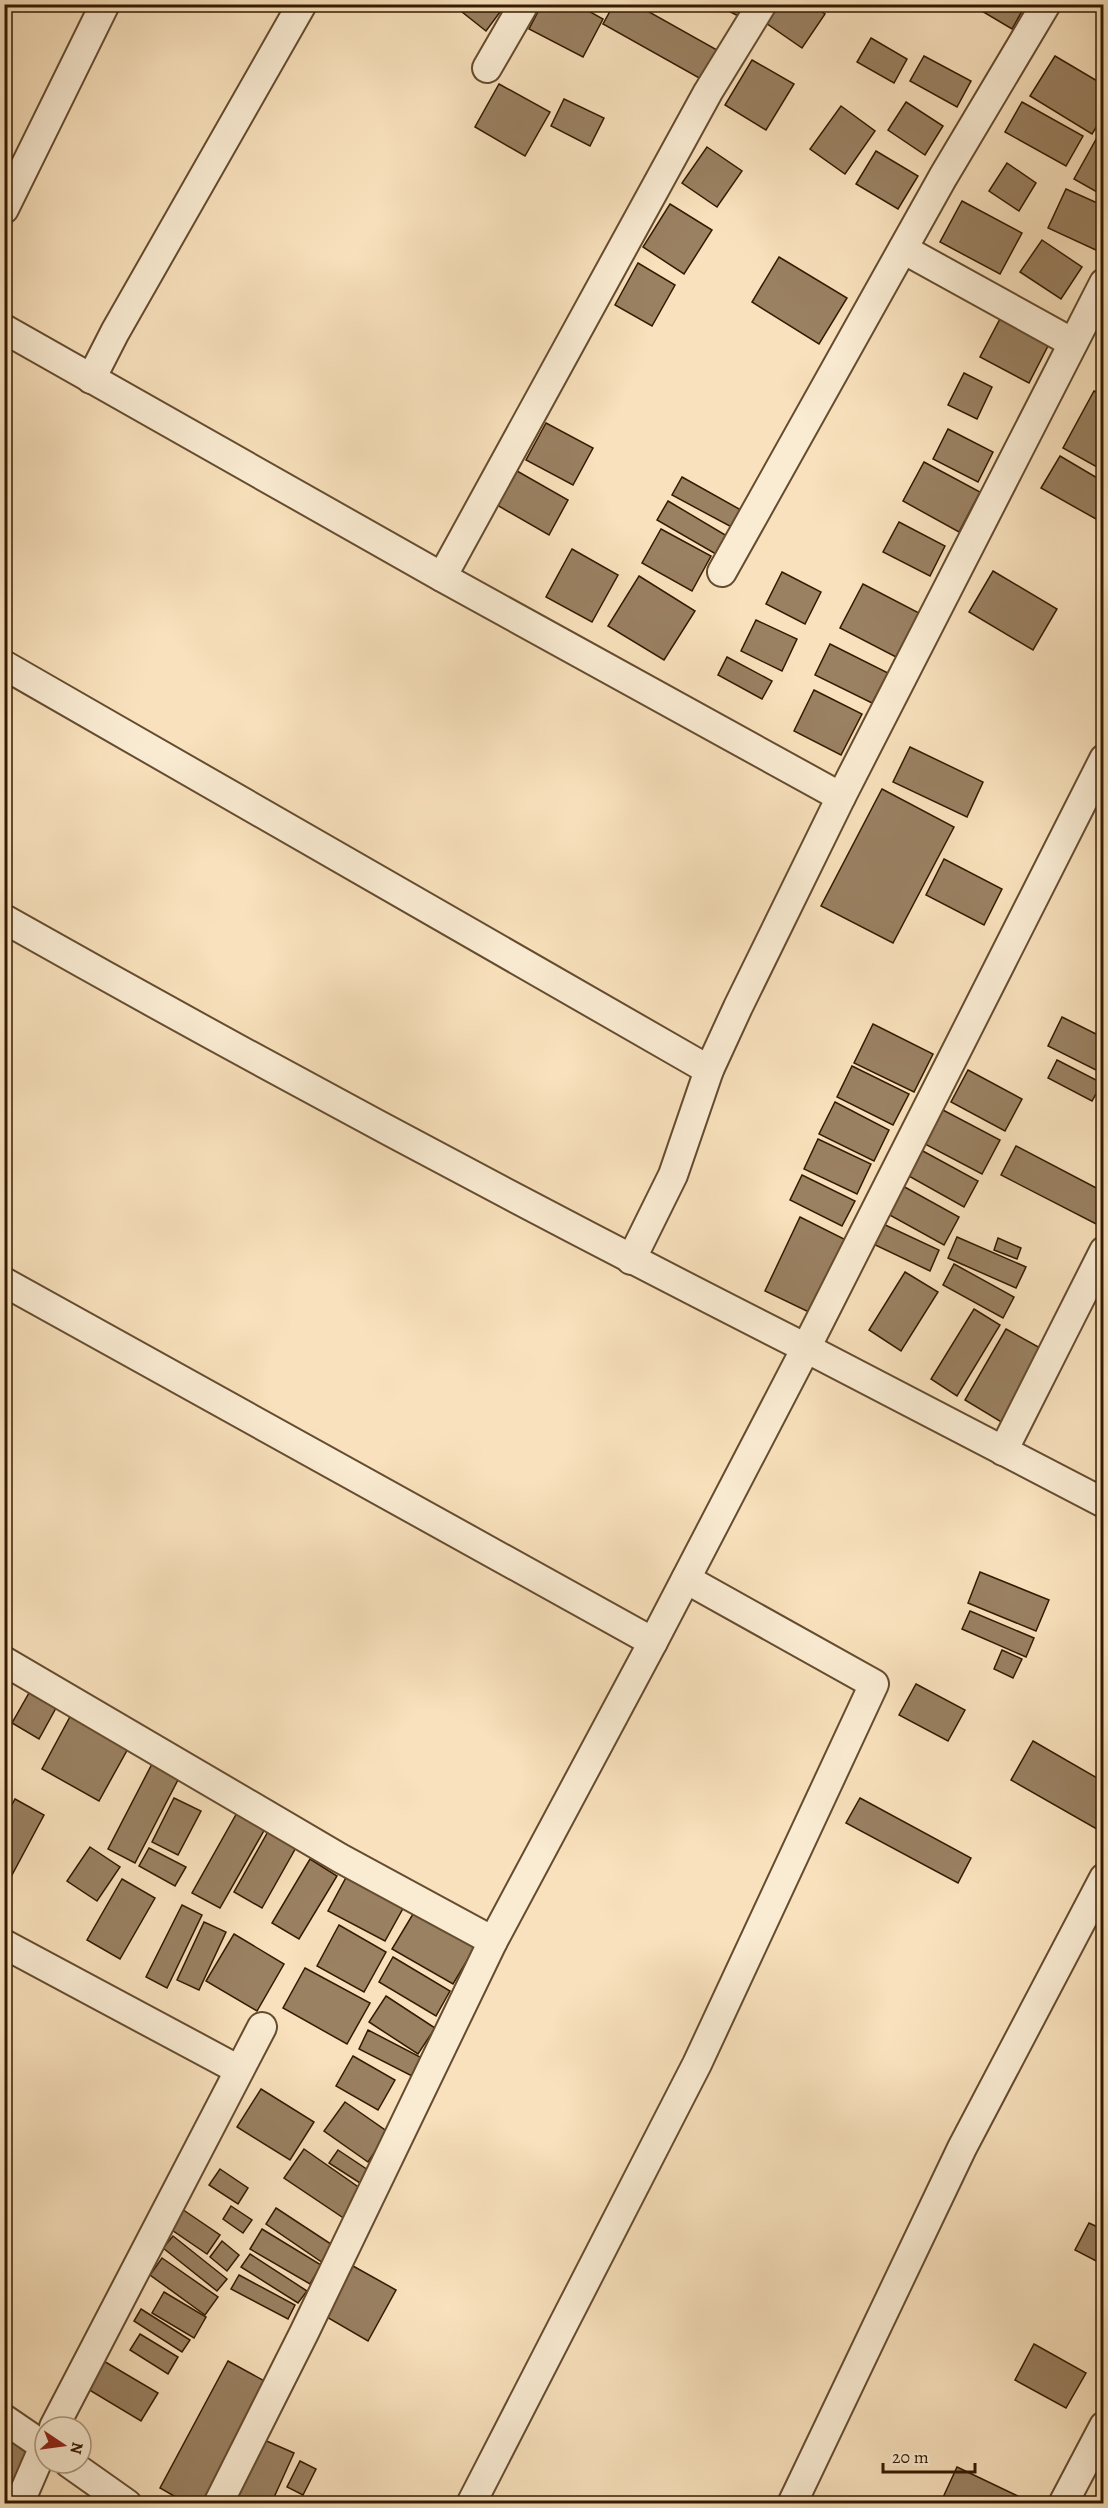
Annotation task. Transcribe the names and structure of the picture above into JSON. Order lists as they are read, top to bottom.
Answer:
{
  "scale_bar": "20 m",
  "north": "right"
}
